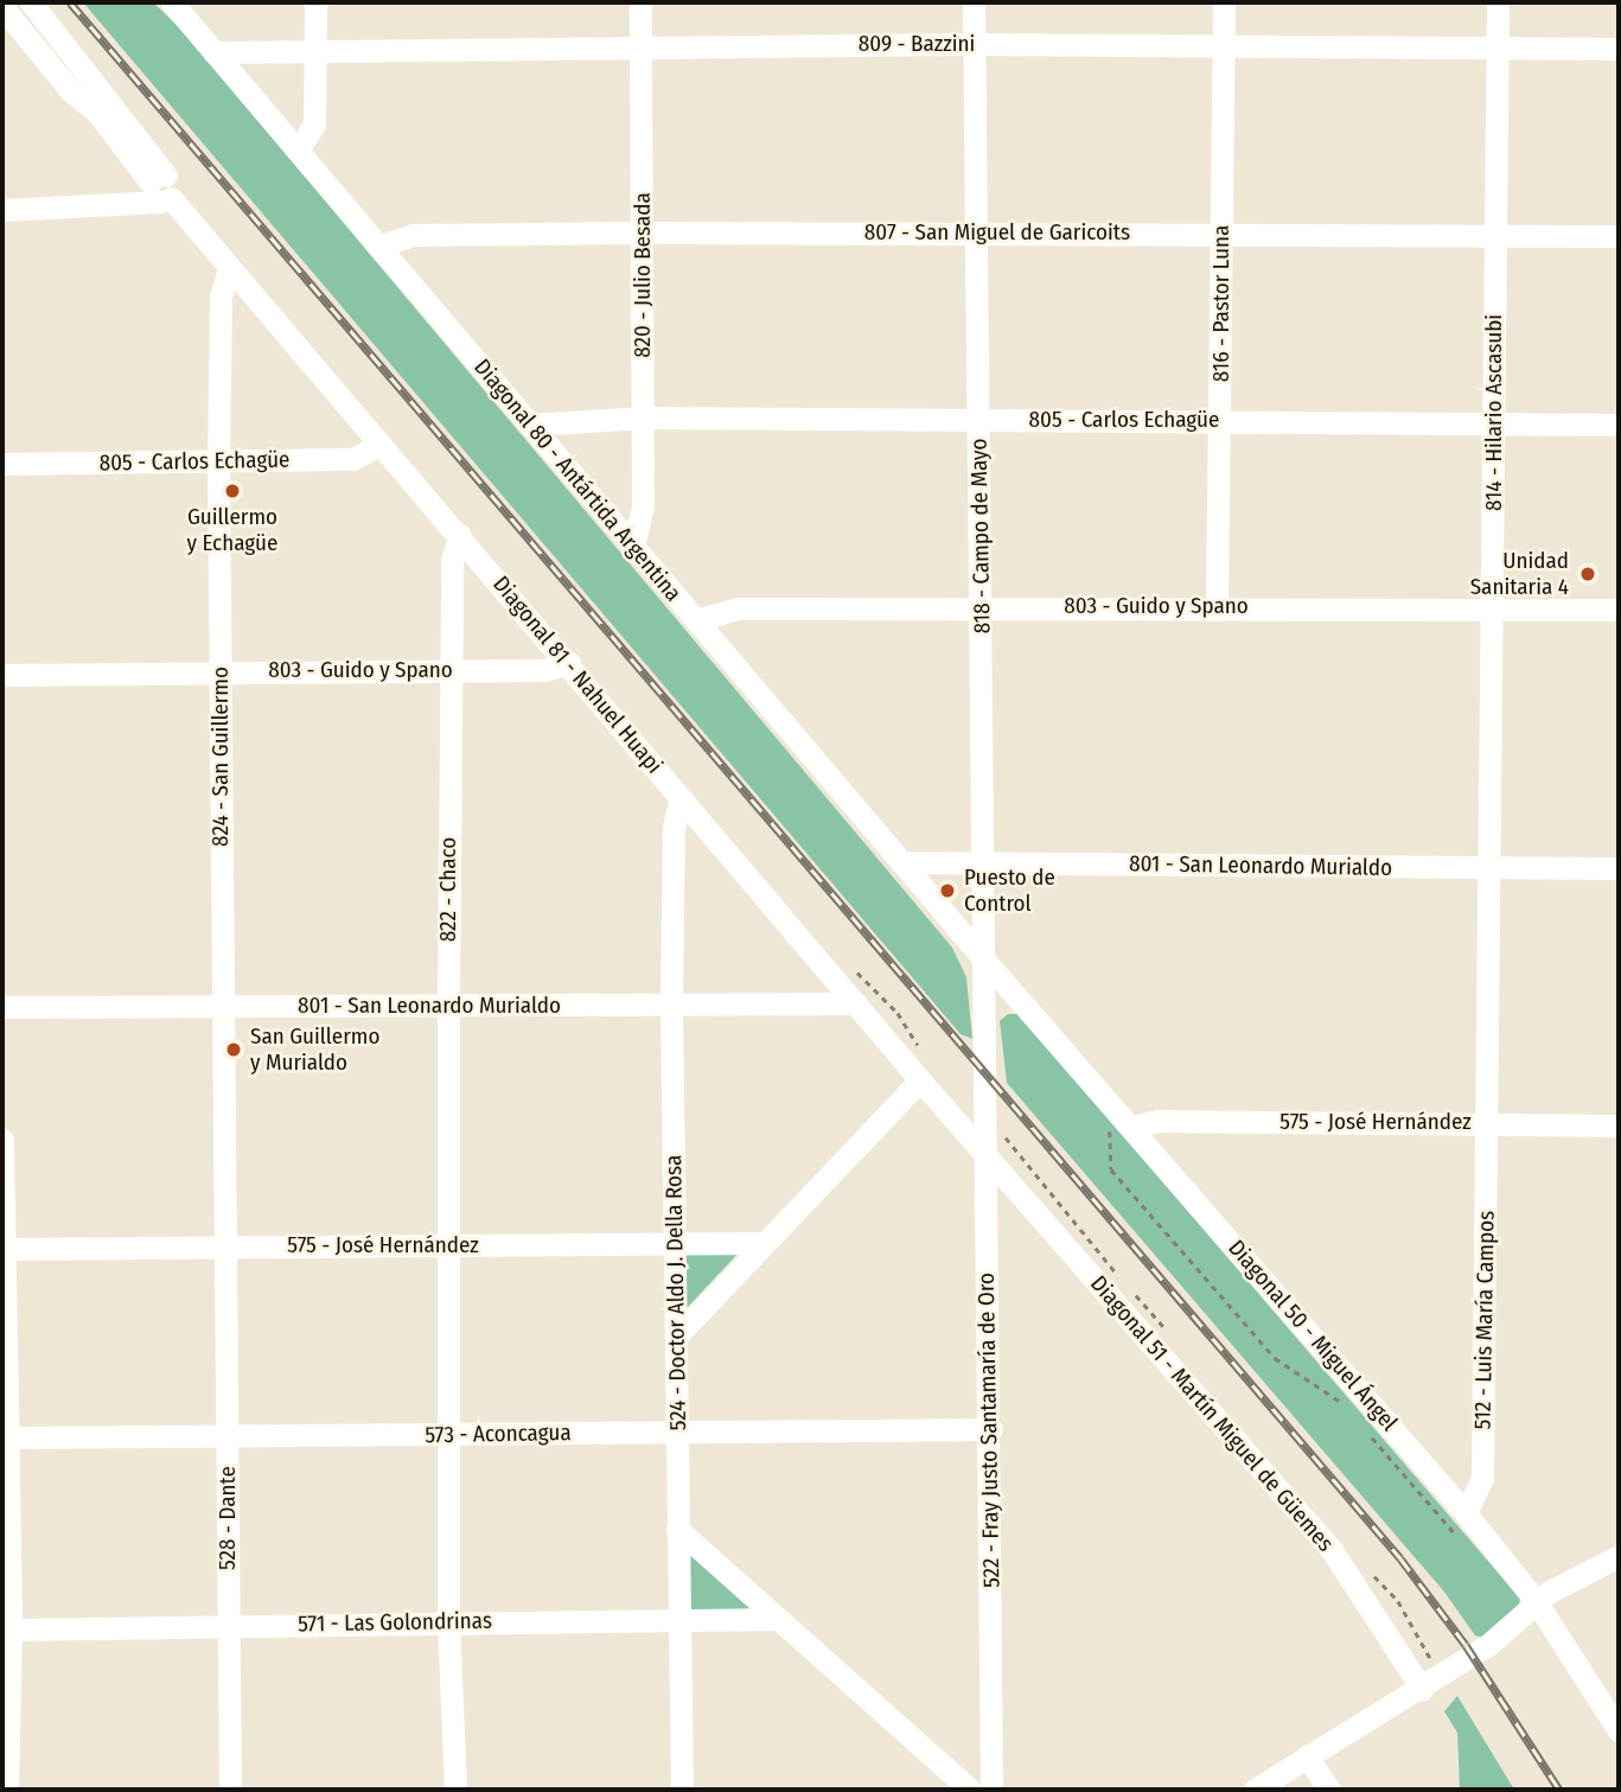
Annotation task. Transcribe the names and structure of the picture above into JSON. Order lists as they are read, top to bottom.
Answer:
{
  "streets": {
    "street": [
      "809 - Bazzini",
      "807 - San Miguel de Garicoits",
      "820 - Julio Besada",
      "816 - Pastor Luna",
      "814 - Hilario Ascasubi",
      "805 - Carlos Echagüe",
      "Diagonal 80 - Antártida Argentina",
      "818 - Campo de Mayo",
      "803 - Guido y Spano",
      "Diagonal 81 - Nahuel Huapi",
      "824 - San Guillermo",
      "801 - San Leonardo Murialdo",
      "822 - Chaco",
      "575 - José Hernández",
      "524 - Doctor Aldo J. Della Rosa",
      "512 - Luis María Campos",
      "Diagonal 50 - Miguel Ángel",
      "Diagonal 51 - Martín Miguel de Güemes",
      "522 - Fray Justo Santamaría de Oro",
      "573 - Aconcagua",
      "528 - Dante",
      "571 - Las Golondrinas"
    ]
  },
  "crossings": [
    ["809 - Bazzini", "820 - Julio Besada"],
    ["809 - Bazzini", "816 - Pastor Luna"],
    ["809 - Bazzini", "814 - Hilario Ascasubi"],
    ["809 - Bazzini", "Diagonal 80 - Antártida Argentina"],
    ["809 - Bazzini", "818 - Campo de Mayo"],
    ["807 - San Miguel de Garicoits", "820 - Julio Besada"],
    ["807 - San Miguel de Garicoits", "816 - Pastor Luna"],
    ["807 - San Miguel de Garicoits", "814 - Hilario Ascasubi"],
    ["807 - San Miguel de Garicoits", "Diagonal 80 - Antártida Argentina"],
    ["807 - San Miguel de Garicoits", "818 - Campo de Mayo"],
    ["820 - Julio Besada", "805 - Carlos Echagüe"],
    ["820 - Julio Besada", "Diagonal 80 - Antártida Argentina"],
    ["816 - Pastor Luna", "805 - Carlos Echagüe"],
    ["816 - Pastor Luna", "803 - Guido y Spano"],
    ["814 - Hilario Ascasubi", "805 - Carlos Echagüe"],
    ["814 - Hilario Ascasubi", "803 - Guido y Spano"],
    ["814 - Hilario Ascasubi", "801 - San Leonardo Murialdo"],
    ["814 - Hilario Ascasubi", "575 - José Hernández"],
    ["814 - Hilario Ascasubi", "512 - Luis María Campos"],
    ["805 - Carlos Echagüe", "Diagonal 80 - Antártida Argentina"],
    ["805 - Carlos Echagüe", "818 - Campo de Mayo"],
    ["805 - Carlos Echagüe", "Diagonal 81 - Nahuel Huapi"],
    ["805 - Carlos Echagüe", "824 - San Guillermo"],
    ["Diagonal 80 - Antártida Argentina", "818 - Campo de Mayo"],
    ["Diagonal 80 - Antártida Argentina", "803 - Guido y Spano"],
    ["Diagonal 80 - Antártida Argentina", "801 - San Leonardo Murialdo"],
    ["Diagonal 80 - Antártida Argentina", "Diagonal 50 - Miguel Ángel"],
    ["818 - Campo de Mayo", "803 - Guido y Spano"],
    ["818 - Campo de Mayo", "801 - San Leonardo Murialdo"],
    ["818 - Campo de Mayo", "Diagonal 50 - Miguel Ángel"],
    ["818 - Campo de Mayo", "522 - Fray Justo Santamaría de Oro"],
    ["803 - Guido y Spano", "Diagonal 81 - Nahuel Huapi"],
    ["803 - Guido y Spano", "824 - San Guillermo"],
    ["803 - Guido y Spano", "822 - Chaco"],
    ["Diagonal 81 - Nahuel Huapi", "824 - San Guillermo"],
    ["Diagonal 81 - Nahuel Huapi", "801 - San Leonardo Murialdo"],
    ["Diagonal 81 - Nahuel Huapi", "822 - Chaco"],
    ["Diagonal 81 - Nahuel Huapi", "524 - Doctor Aldo J. Della Rosa"],
    ["Diagonal 81 - Nahuel Huapi", "Diagonal 51 - Martín Miguel de Güemes"],
    ["Diagonal 81 - Nahuel Huapi", "522 - Fray Justo Santamaría de Oro"],
    ["824 - San Guillermo", "801 - San Leonardo Murialdo"],
    ["824 - San Guillermo", "575 - José Hernández"],
    ["824 - San Guillermo", "528 - Dante"],
    ["801 - San Leonardo Murialdo", "822 - Chaco"],
    ["801 - San Leonardo Murialdo", "524 - Doctor Aldo J. Della Rosa"],
    ["822 - Chaco", "575 - José Hernández"],
    ["822 - Chaco", "573 - Aconcagua"],
    ["822 - Chaco", "571 - Las Golondrinas"],
    ["575 - José Hernández", "524 - Doctor Aldo J. Della Rosa"],
    ["575 - José Hernández", "512 - Luis María Campos"],
    ["575 - José Hernández", "Diagonal 50 - Miguel Ángel"],
    ["575 - José Hernández", "528 - Dante"],
    ["524 - Doctor Aldo J. Della Rosa", "573 - Aconcagua"],
    ["524 - Doctor Aldo J. Della Rosa", "571 - Las Golondrinas"],
    ["512 - Luis María Campos", "Diagonal 50 - Miguel Ángel"],
    ["Diagonal 51 - Martín Miguel de Güemes", "522 - Fray Justo Santamaría de Oro"],
    ["522 - Fray Justo Santamaría de Oro", "573 - Aconcagua"],
    ["573 - Aconcagua", "528 - Dante"],
    ["528 - Dante", "571 - Las Golondrinas"]
  ],
  "places": [
    "Guillermo y Echagüe",
    "Unidad Sanitaria 4",
    "Puesto de Control",
    "San Guillermo y Murialdo"
  ]
}
